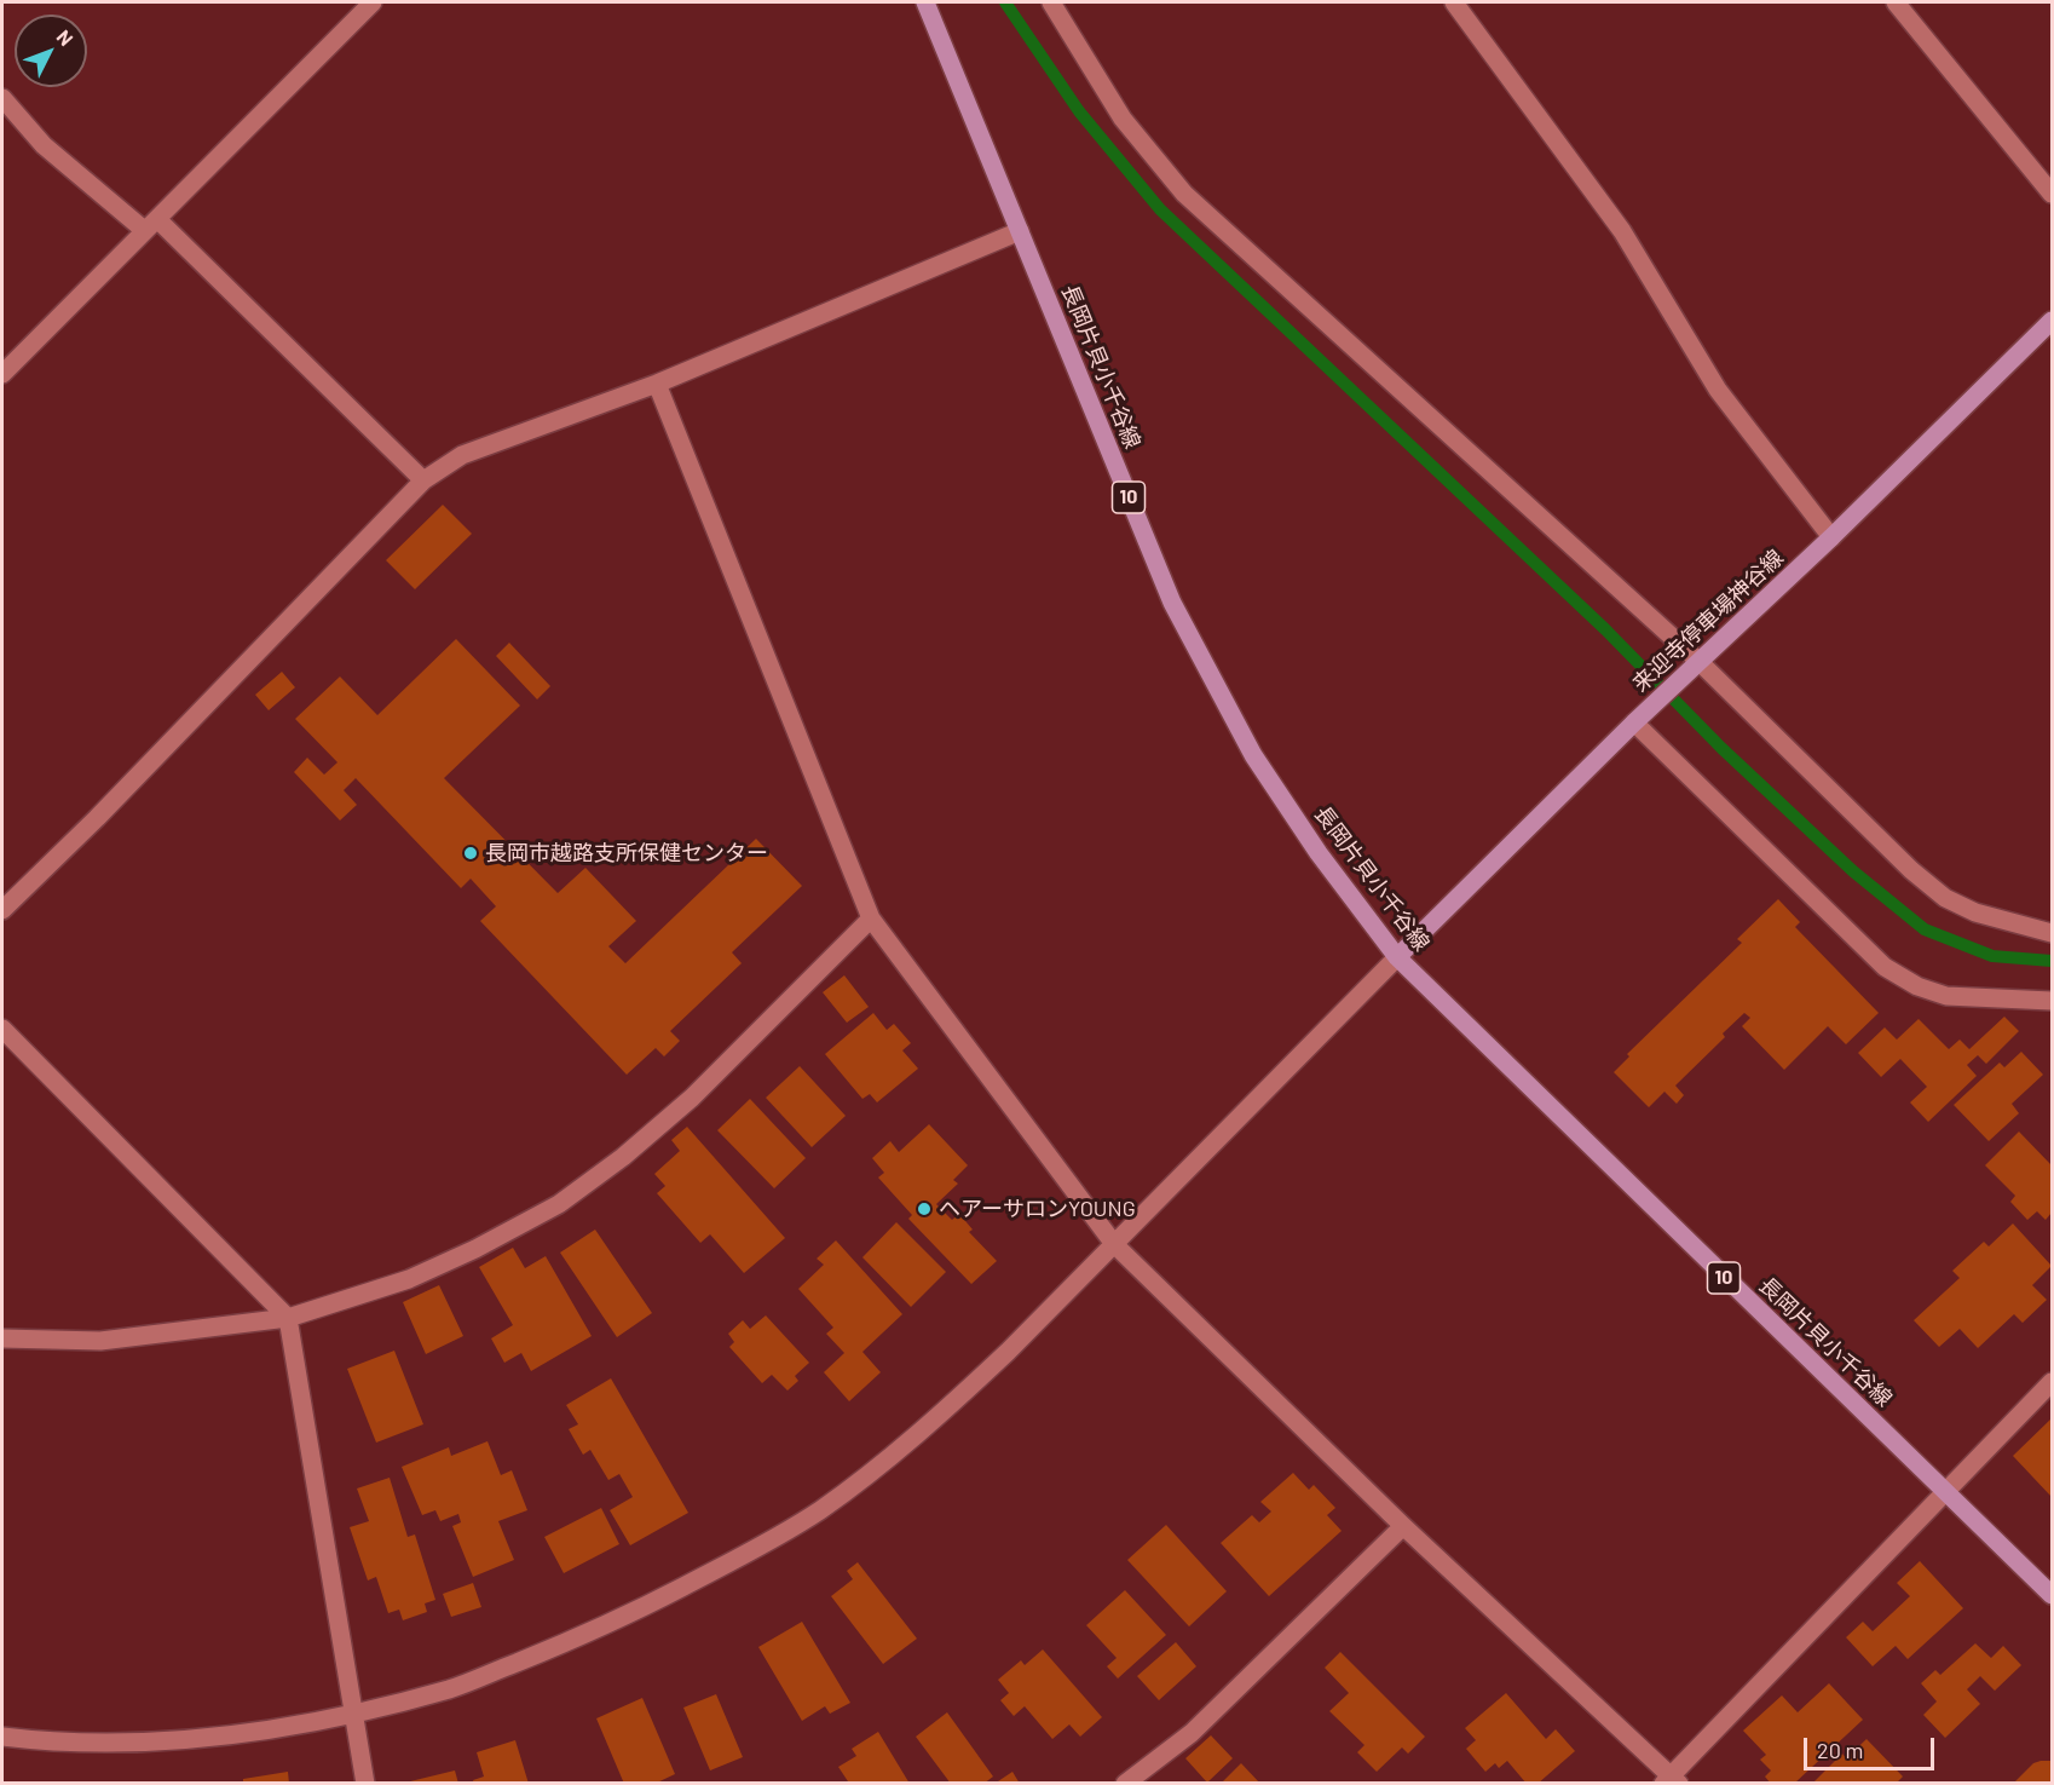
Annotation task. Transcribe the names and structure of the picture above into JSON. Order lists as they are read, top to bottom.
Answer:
{
  "streets": {
    "main road": ["長岡片貝小千谷線", "10", "来迎寺停車場神谷線"]
  },
  "crossings": [
    ["長岡片貝小千谷線", "来迎寺停車場神谷線"]
  ],
  "places": ["長岡市越路支所保健センター", "ヘアーサロンYOUNG"],
  "scale_bar": "20 m",
  "north": "top right"
}
